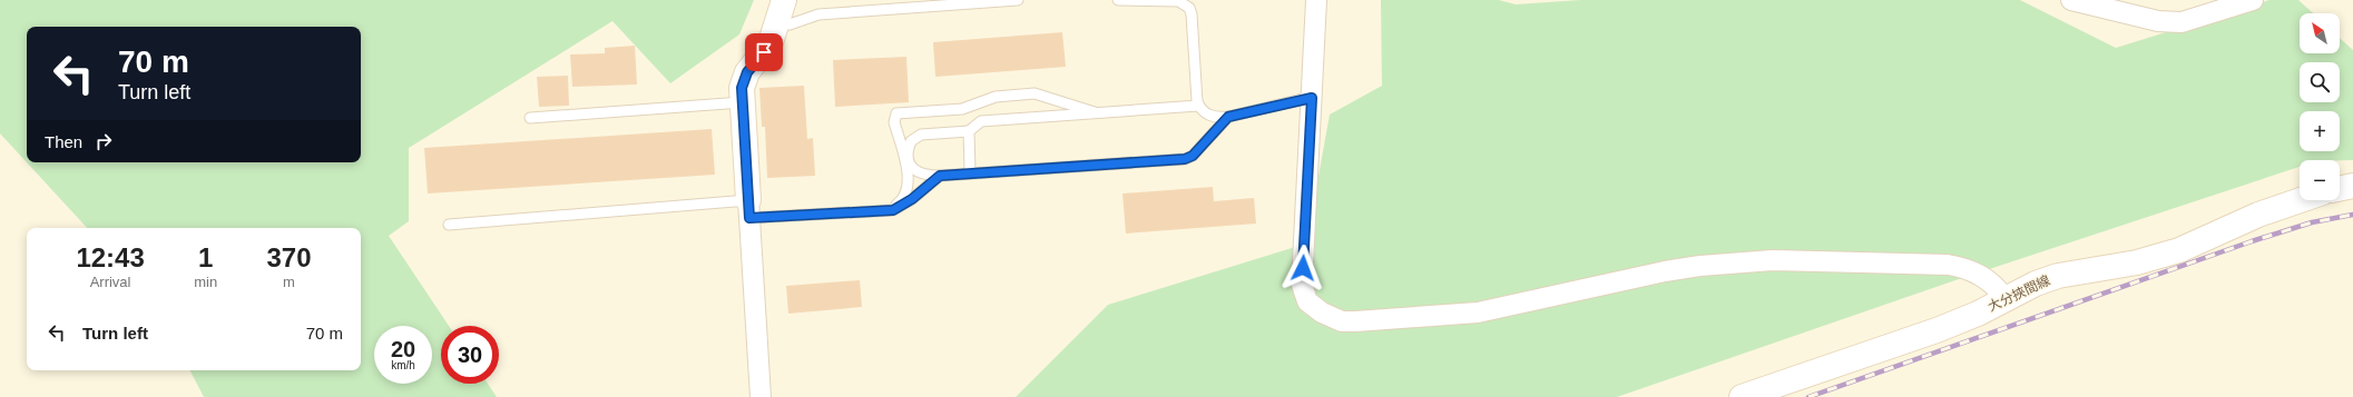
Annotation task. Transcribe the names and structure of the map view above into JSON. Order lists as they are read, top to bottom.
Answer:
{
  "streets": {
    "main road": ["大分挾間線"]
  },
  "north": "top left",
  "page": {
    "map_buttons": ["+", "−"],
    "turn": ["70 m", "Turn left"],
    "then": "Then",
    "eta": [
      "12:43",
      "Arrival",
      "1",
      "min",
      "370",
      "m"
    ],
    "list": [
      {
        "name": "Turn left",
        "value": "70 m"
      }
    ],
    "speed": "20 km/h",
    "limit": "30"
  }
}
